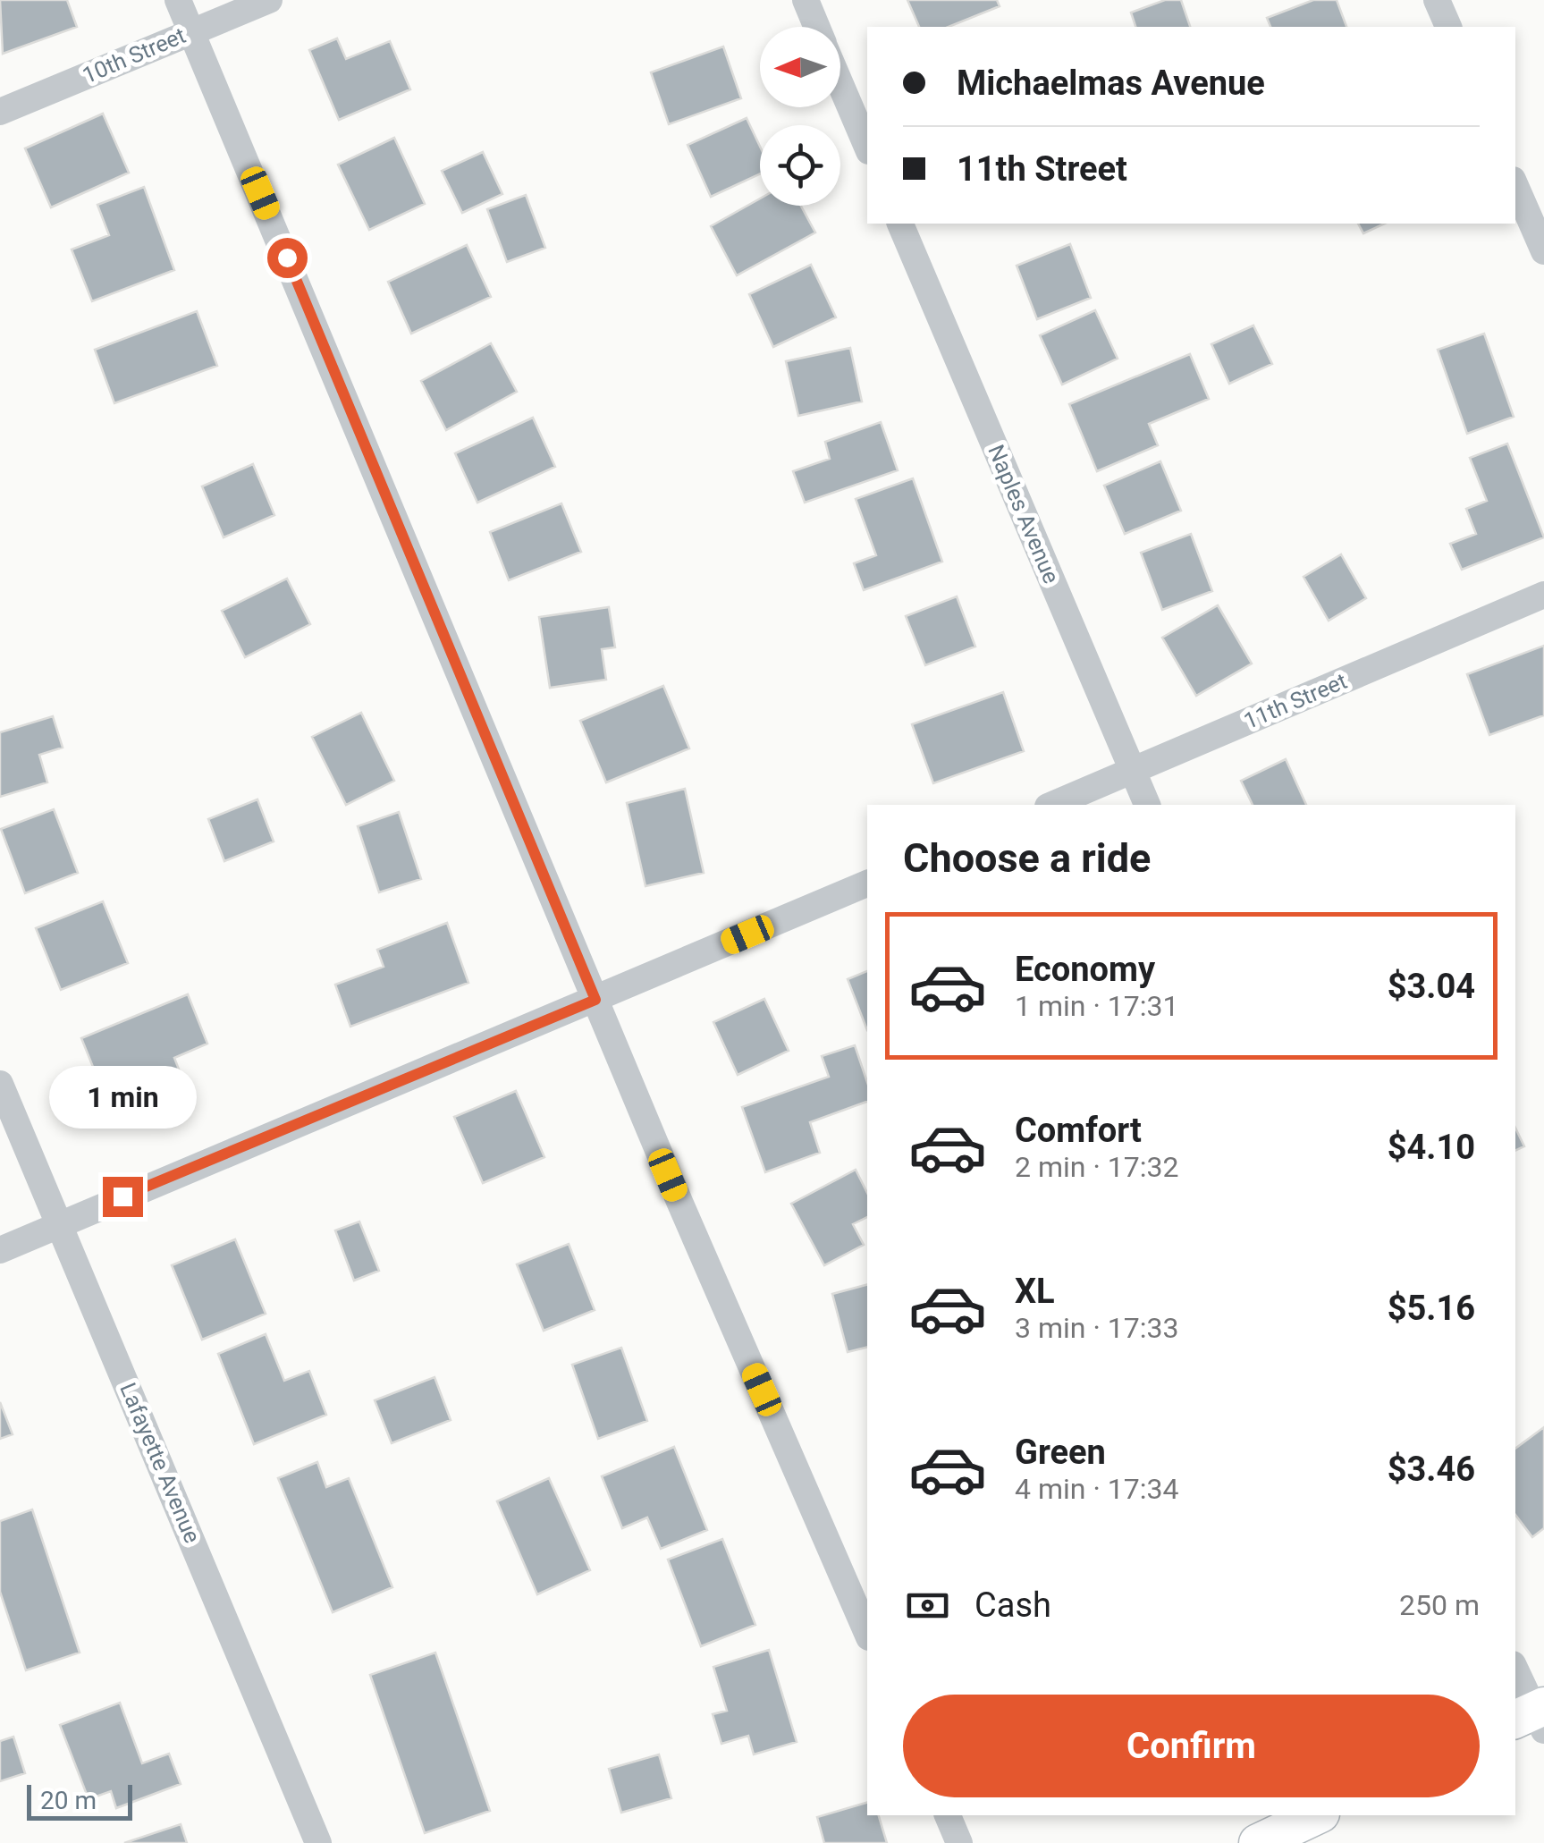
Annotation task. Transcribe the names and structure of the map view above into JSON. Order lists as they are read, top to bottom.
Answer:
{
  "streets": {
    "street": [
      "10th Street",
      "Naples Avenue",
      "11th Street",
      "Lafayette Avenue"
    ]
  },
  "crossings": [
    ["Naples Avenue", "11th Street"]
  ],
  "scale_bar": "20 m",
  "north": "left",
  "page": {
    "banner": ["Michaelmas Avenue", "11th Street"],
    "heading": "Choose a ride",
    "list": [
      {
        "name": "Economy",
        "note": "1 min · 17:31",
        "value": "$3.04"
      },
      {
        "name": "Comfort",
        "note": "2 min · 17:32",
        "value": "$4.10"
      },
      {
        "name": "XL",
        "note": "3 min · 17:33",
        "value": "$5.16"
      },
      {
        "name": "Green",
        "note": "4 min · 17:34",
        "value": "$3.46"
      }
    ],
    "bubble": "1 min",
    "pay": ["Cash", "250 m"],
    "buttons": "Confirm",
    "scale": "20 m"
  }
}
